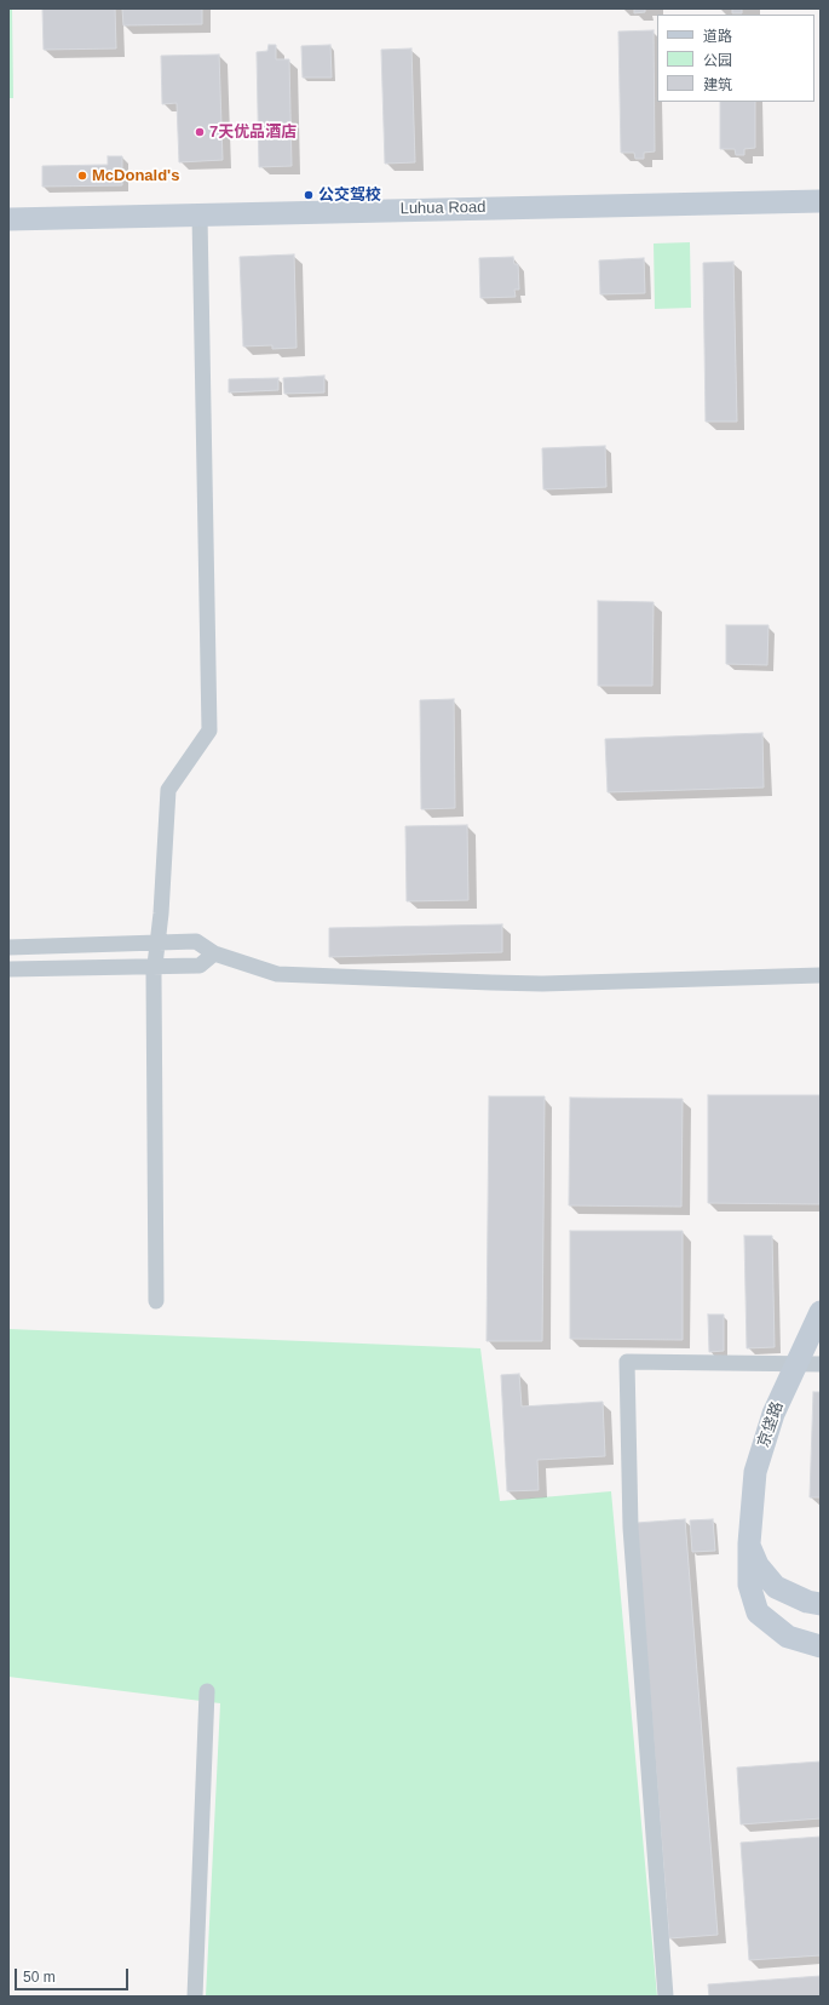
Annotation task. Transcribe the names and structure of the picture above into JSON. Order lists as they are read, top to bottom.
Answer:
{
  "streets": {
    "street": ["Luhua Road", "京垡路"]
  },
  "places": ["7天优品酒店", "McDonald's", "公交驾校"],
  "legend": ["道路", "公园", "建筑"],
  "scale_bar": "50 m"
}
